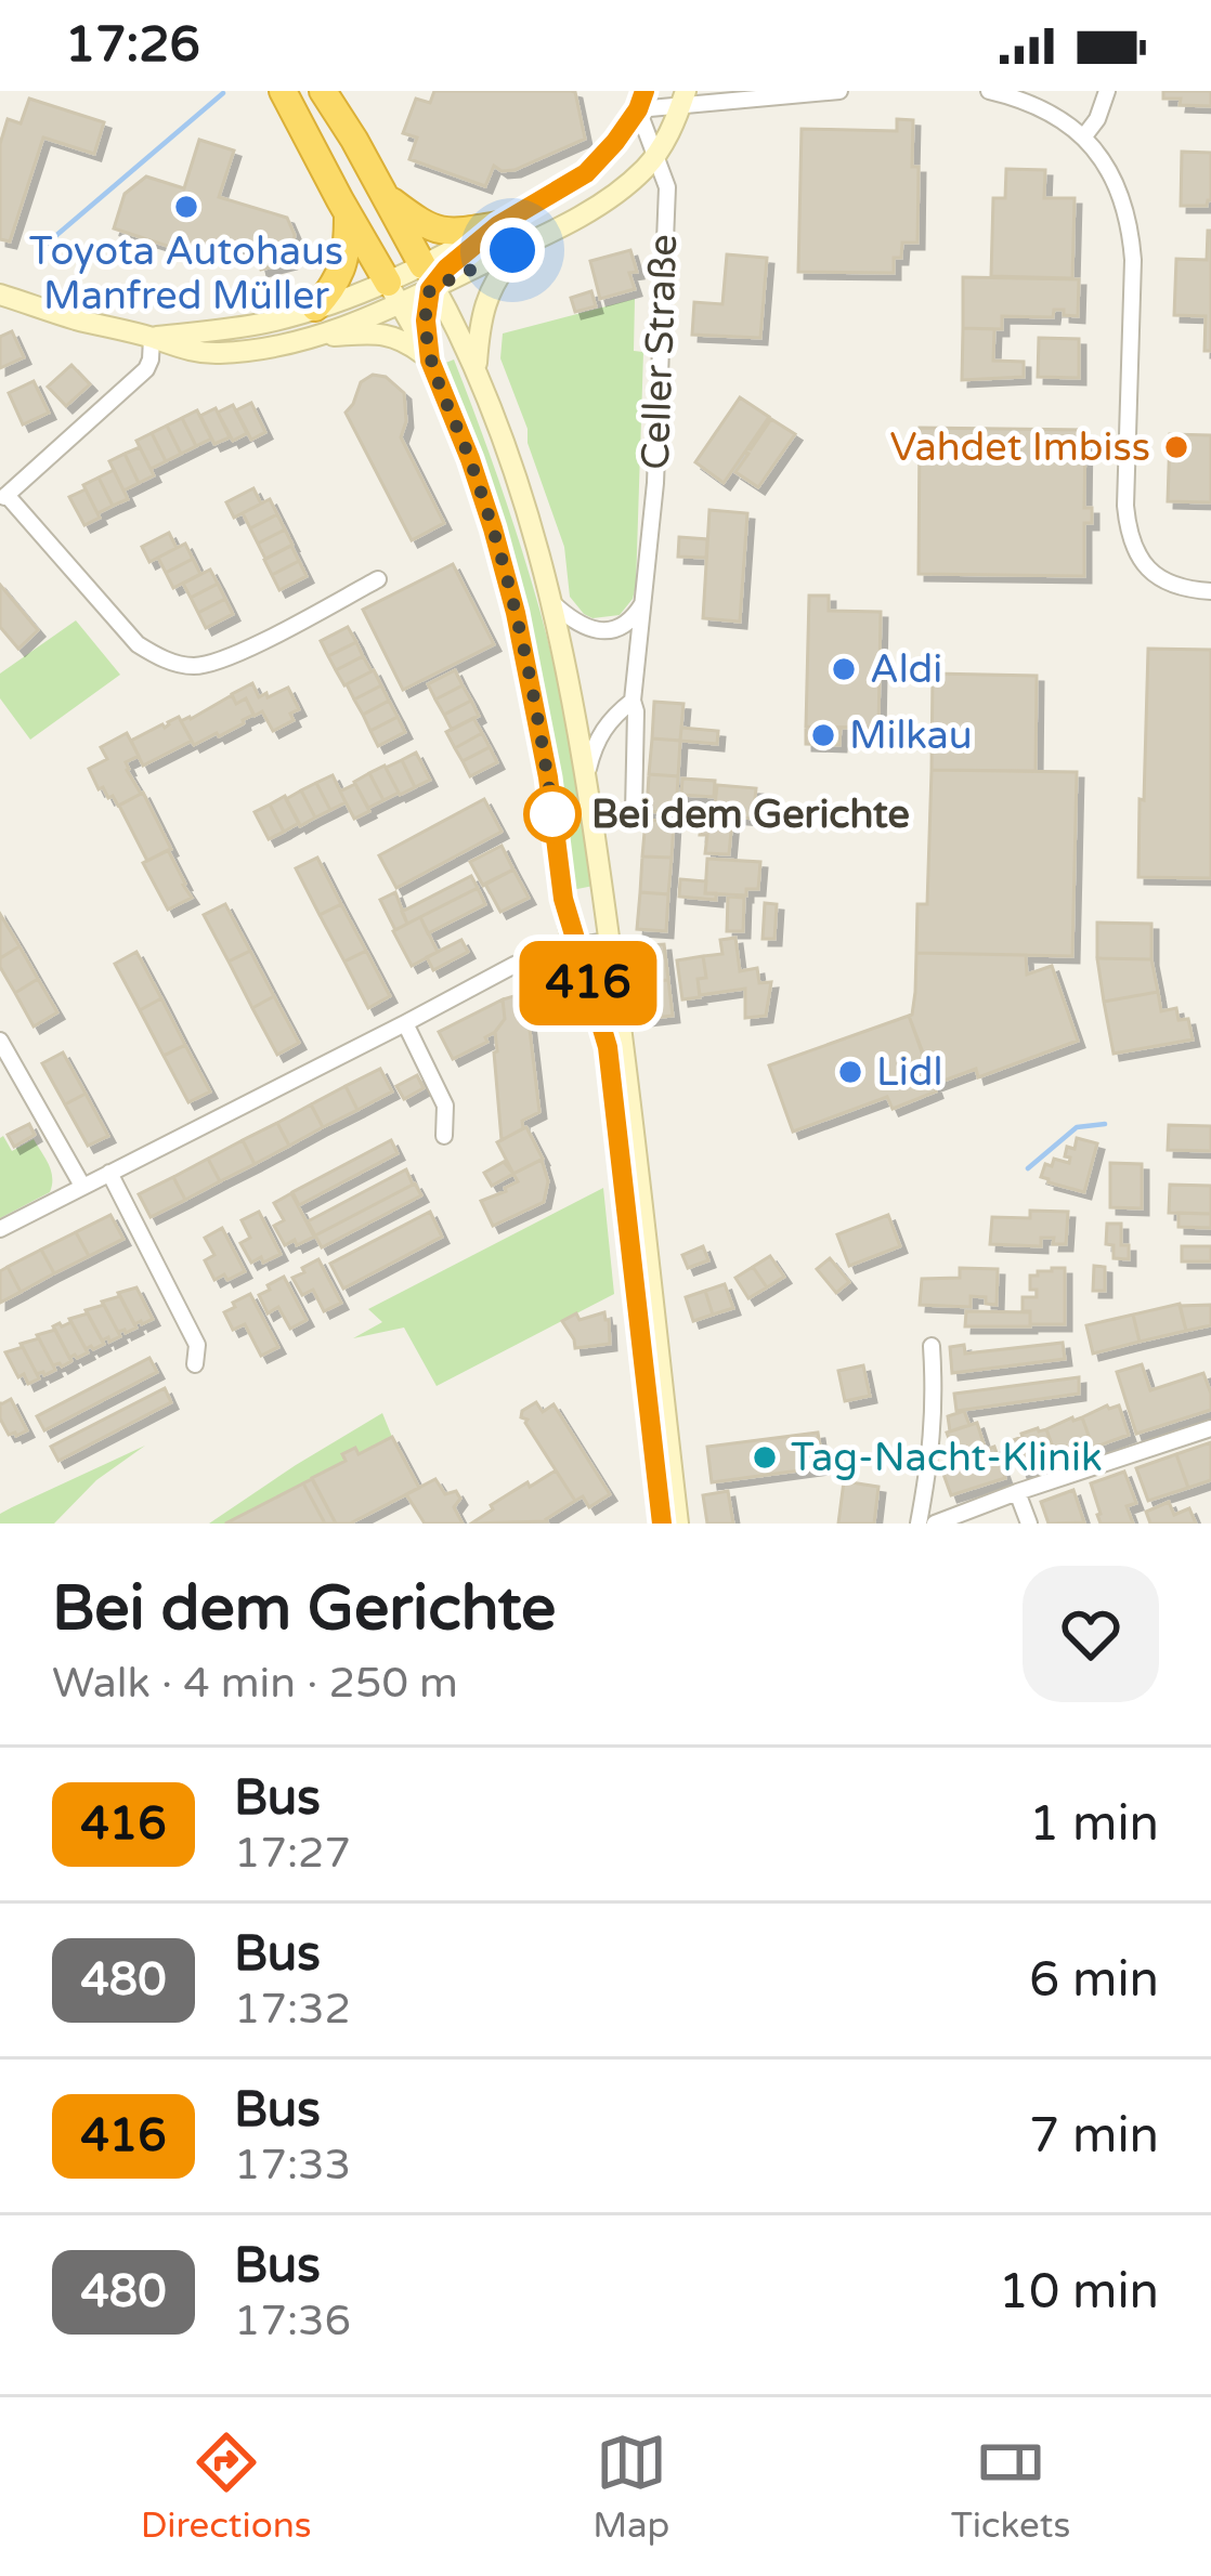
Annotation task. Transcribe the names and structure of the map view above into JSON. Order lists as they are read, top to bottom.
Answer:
{
  "streets": {
    "street": ["Celler Straße"]
  },
  "places": [
    "Toyota Autohaus Manfred Müller",
    "Vahdet Imbiss",
    "Aldi",
    "Milkau",
    "Bei dem Gerichte",
    "Lidl",
    "Tag-Nacht-Klinik"
  ],
  "lines": ["bus line 416"],
  "page": {
    "status": "17:26",
    "on_map": "416",
    "heading": ["Bei dem Gerichte", "Walk · 4 min · 250 m"],
    "list": [
      {
        "mark": "416",
        "name": "Bus",
        "note": "17:27",
        "value": "1 min"
      },
      {
        "mark": "480",
        "name": "Bus",
        "note": "17:32",
        "value": "6 min"
      },
      {
        "mark": "416",
        "name": "Bus",
        "note": "17:33",
        "value": "7 min"
      },
      {
        "mark": "480",
        "name": "Bus",
        "note": "17:36",
        "value": "10 min"
      }
    ],
    "tabs": ["Directions", "Map", "Tickets"]
  }
}
